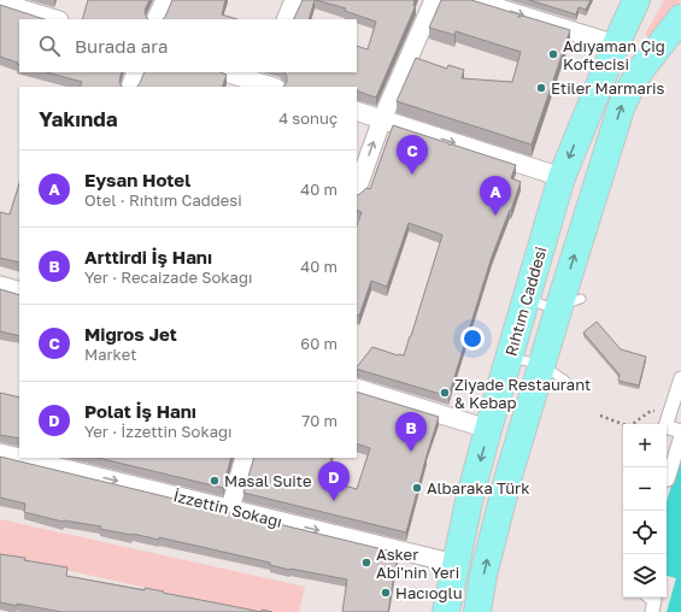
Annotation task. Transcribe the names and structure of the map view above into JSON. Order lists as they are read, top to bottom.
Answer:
{
  "streets": {
    "main road": ["Rıhtım Caddesi"],
    "street": ["İzzettin Sokağı"]
  },
  "crossings": [
    ["Rıhtım Caddesi", "İzzettin Sokağı"]
  ],
  "places": [
    "Adıyaman Çiğ Koftecisi",
    "Etiler Marmaris",
    "Ziyade Restaurant & Kebap",
    "Masal Suite",
    "Albaraka Türk",
    "Asker Abi'nin Yeri",
    "Hacıoğlu"
  ],
  "page": {
    "search": "Burada ara",
    "heading": ["Yakında", "4 sonuç"],
    "pins": [
      "C",
      "A",
      "B",
      "D"
    ],
    "list": [
      {
        "mark": "A",
        "name": "Eysan Hotel",
        "note": "Otel · Rıhtım Caddesi",
        "value": "40 m"
      },
      {
        "mark": "B",
        "name": "Arttirdi İş Hanı",
        "note": "Yer · Recaizade Sokağı",
        "value": "40 m"
      },
      {
        "mark": "C",
        "name": "Migros Jet",
        "note": "Market",
        "value": "60 m"
      },
      {
        "mark": "D",
        "name": "Polat İş Hanı",
        "note": "Yer · İzzettin Sokağı",
        "value": "70 m"
      }
    ],
    "map_buttons": ["+", "−"]
  }
}
